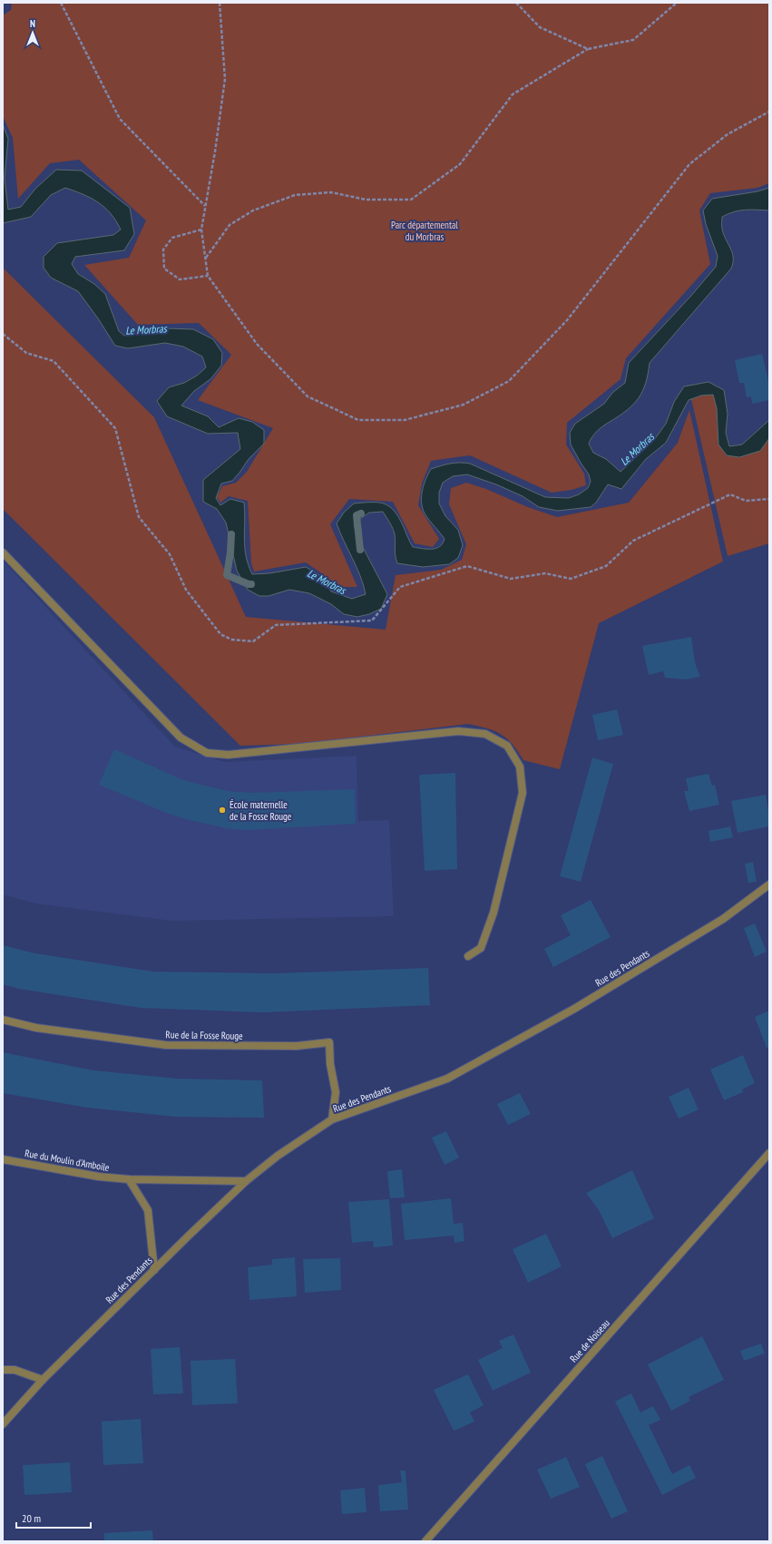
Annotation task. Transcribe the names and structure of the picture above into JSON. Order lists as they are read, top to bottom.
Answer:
{
  "streets": {
    "street": [
      "Rue des Pendants",
      "Rue de la Fosse Rouge",
      "Rue du Moulin d'Amboile",
      "Rue de Noiseau"
    ]
  },
  "crossings": [
    ["Rue des Pendants", "Rue de la Fosse Rouge"],
    ["Rue des Pendants", "Rue du Moulin d'Amboile"]
  ],
  "water": ["Le Morbras"],
  "parks": ["Parc départemental du Morbras"],
  "places": ["École maternelle de la Fosse Rouge"],
  "scale_bar": "20 m",
  "north": "top"
}
